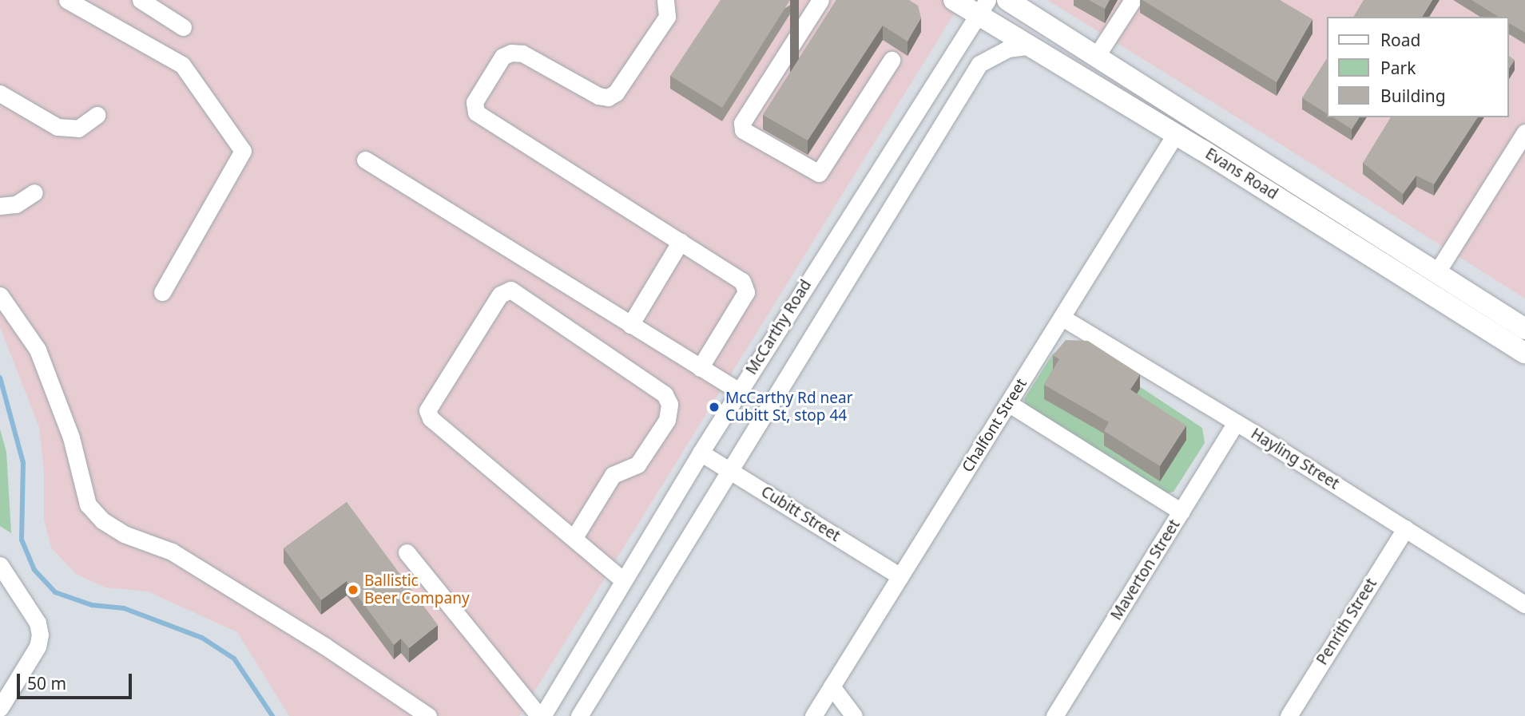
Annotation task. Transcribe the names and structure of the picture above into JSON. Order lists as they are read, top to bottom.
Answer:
{
  "streets": {
    "main road": ["Evans Road"],
    "street": [
      "McCarthy Road",
      "Chalfont Street",
      "Hayling Street",
      "Cubitt Street",
      "Maverton Street",
      "Penrith Street"
    ]
  },
  "crossings": [
    ["Evans Road", "McCarthy Road"],
    ["Evans Road", "Chalfont Street"],
    ["McCarthy Road", "Cubitt Street"],
    ["Chalfont Street", "Hayling Street"],
    ["Chalfont Street", "Cubitt Street"],
    ["Hayling Street", "Maverton Street"],
    ["Hayling Street", "Penrith Street"]
  ],
  "places": ["McCarthy Rd near Cubitt St, stop 44", "Ballistic Beer Company"],
  "legend": ["Road", "Park", "Building"],
  "scale_bar": "50 m"
}
